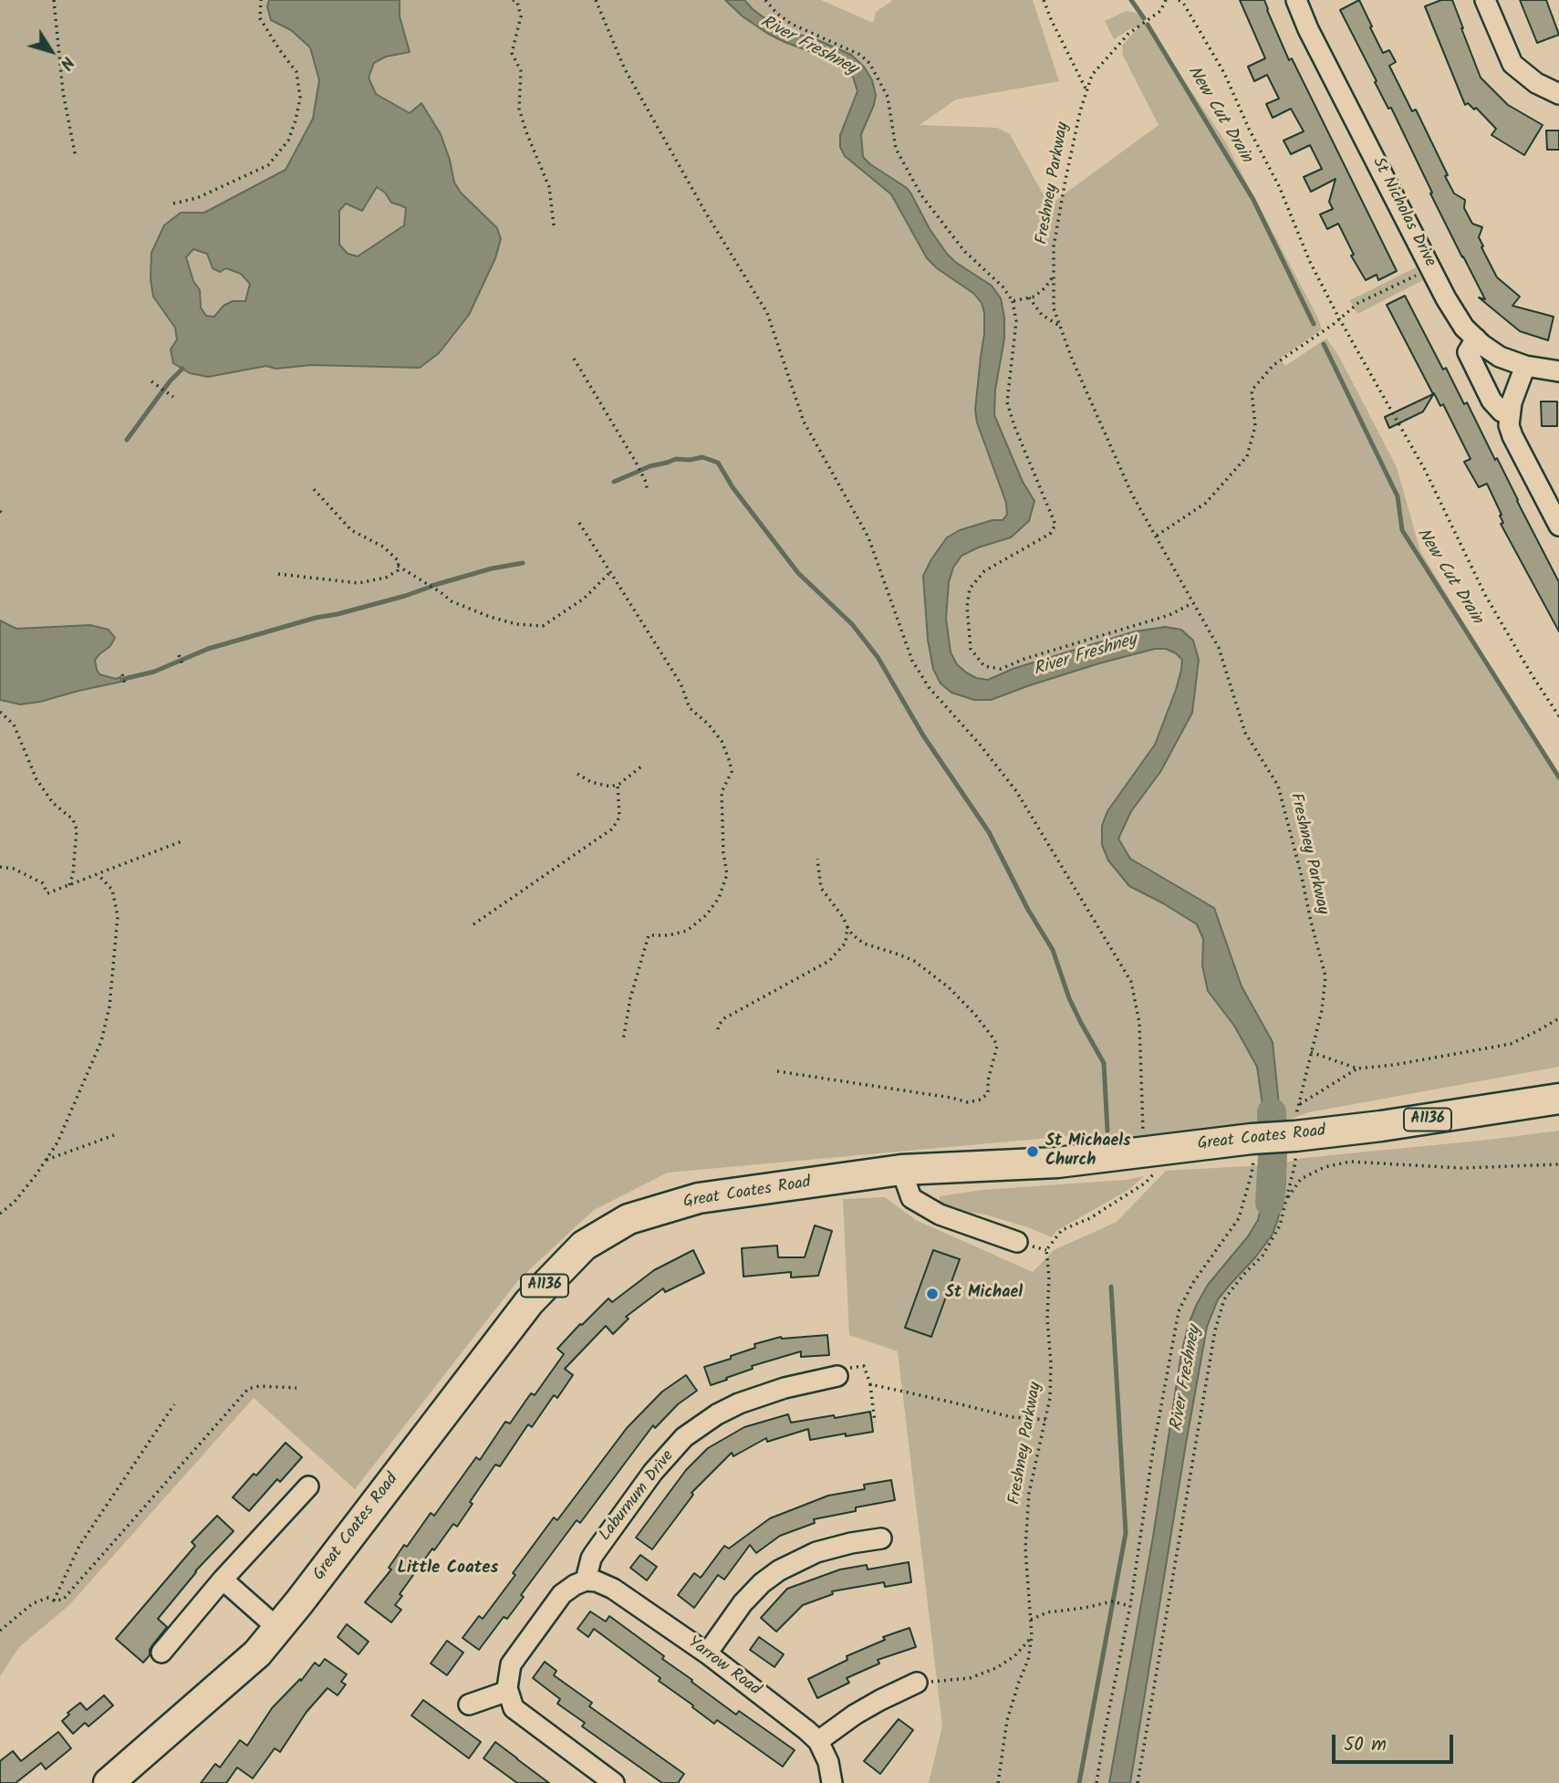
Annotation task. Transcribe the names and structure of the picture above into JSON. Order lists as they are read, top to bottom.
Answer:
{
  "streets": {
    "main road": ["A1136", "Great Coates Road"],
    "street": ["St Nicholas Drive", "Laburnum Drive", "Yarrow Road"],
    "path": ["Freshney Parkway"]
  },
  "crossings": [
    ["Freshney Parkway", "Great Coates Road"],
    ["Laburnum Drive", "Yarrow Road"]
  ],
  "districts": ["Little Coates"],
  "water": ["River Freshney", "New Cut Drain"],
  "places": ["St Michaels Church", "St Michael"],
  "scale_bar": "50 m",
  "north": "bottom right"
}
